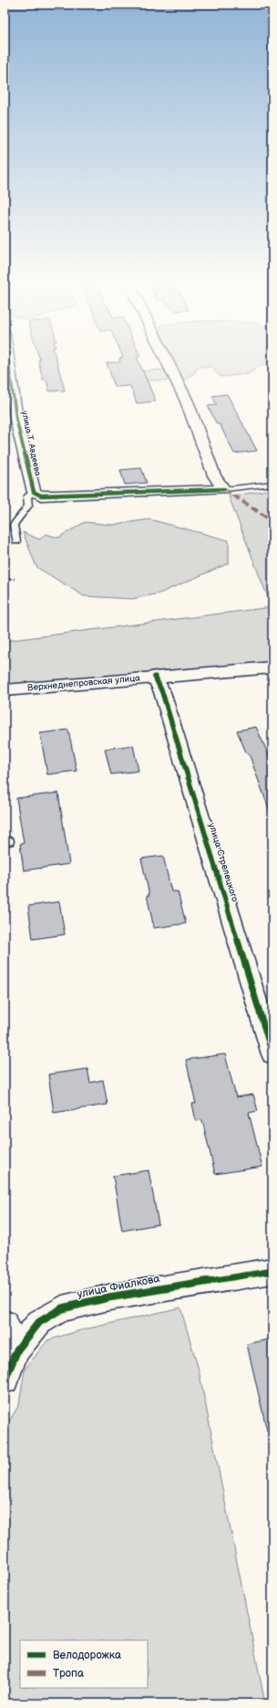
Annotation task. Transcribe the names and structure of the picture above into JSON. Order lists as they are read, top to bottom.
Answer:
{
  "streets": {
    "street": [
      "улица Т. Авдеева",
      "Верхнеднепровская улица",
      "улица Стрелецкого",
      "улица Фиалкова"
    ]
  },
  "crossings": [
    ["Верхнеднепровская улица", "улица Стрелецкого"]
  ],
  "legend": ["Велодорожка", "Тропа"]
}
